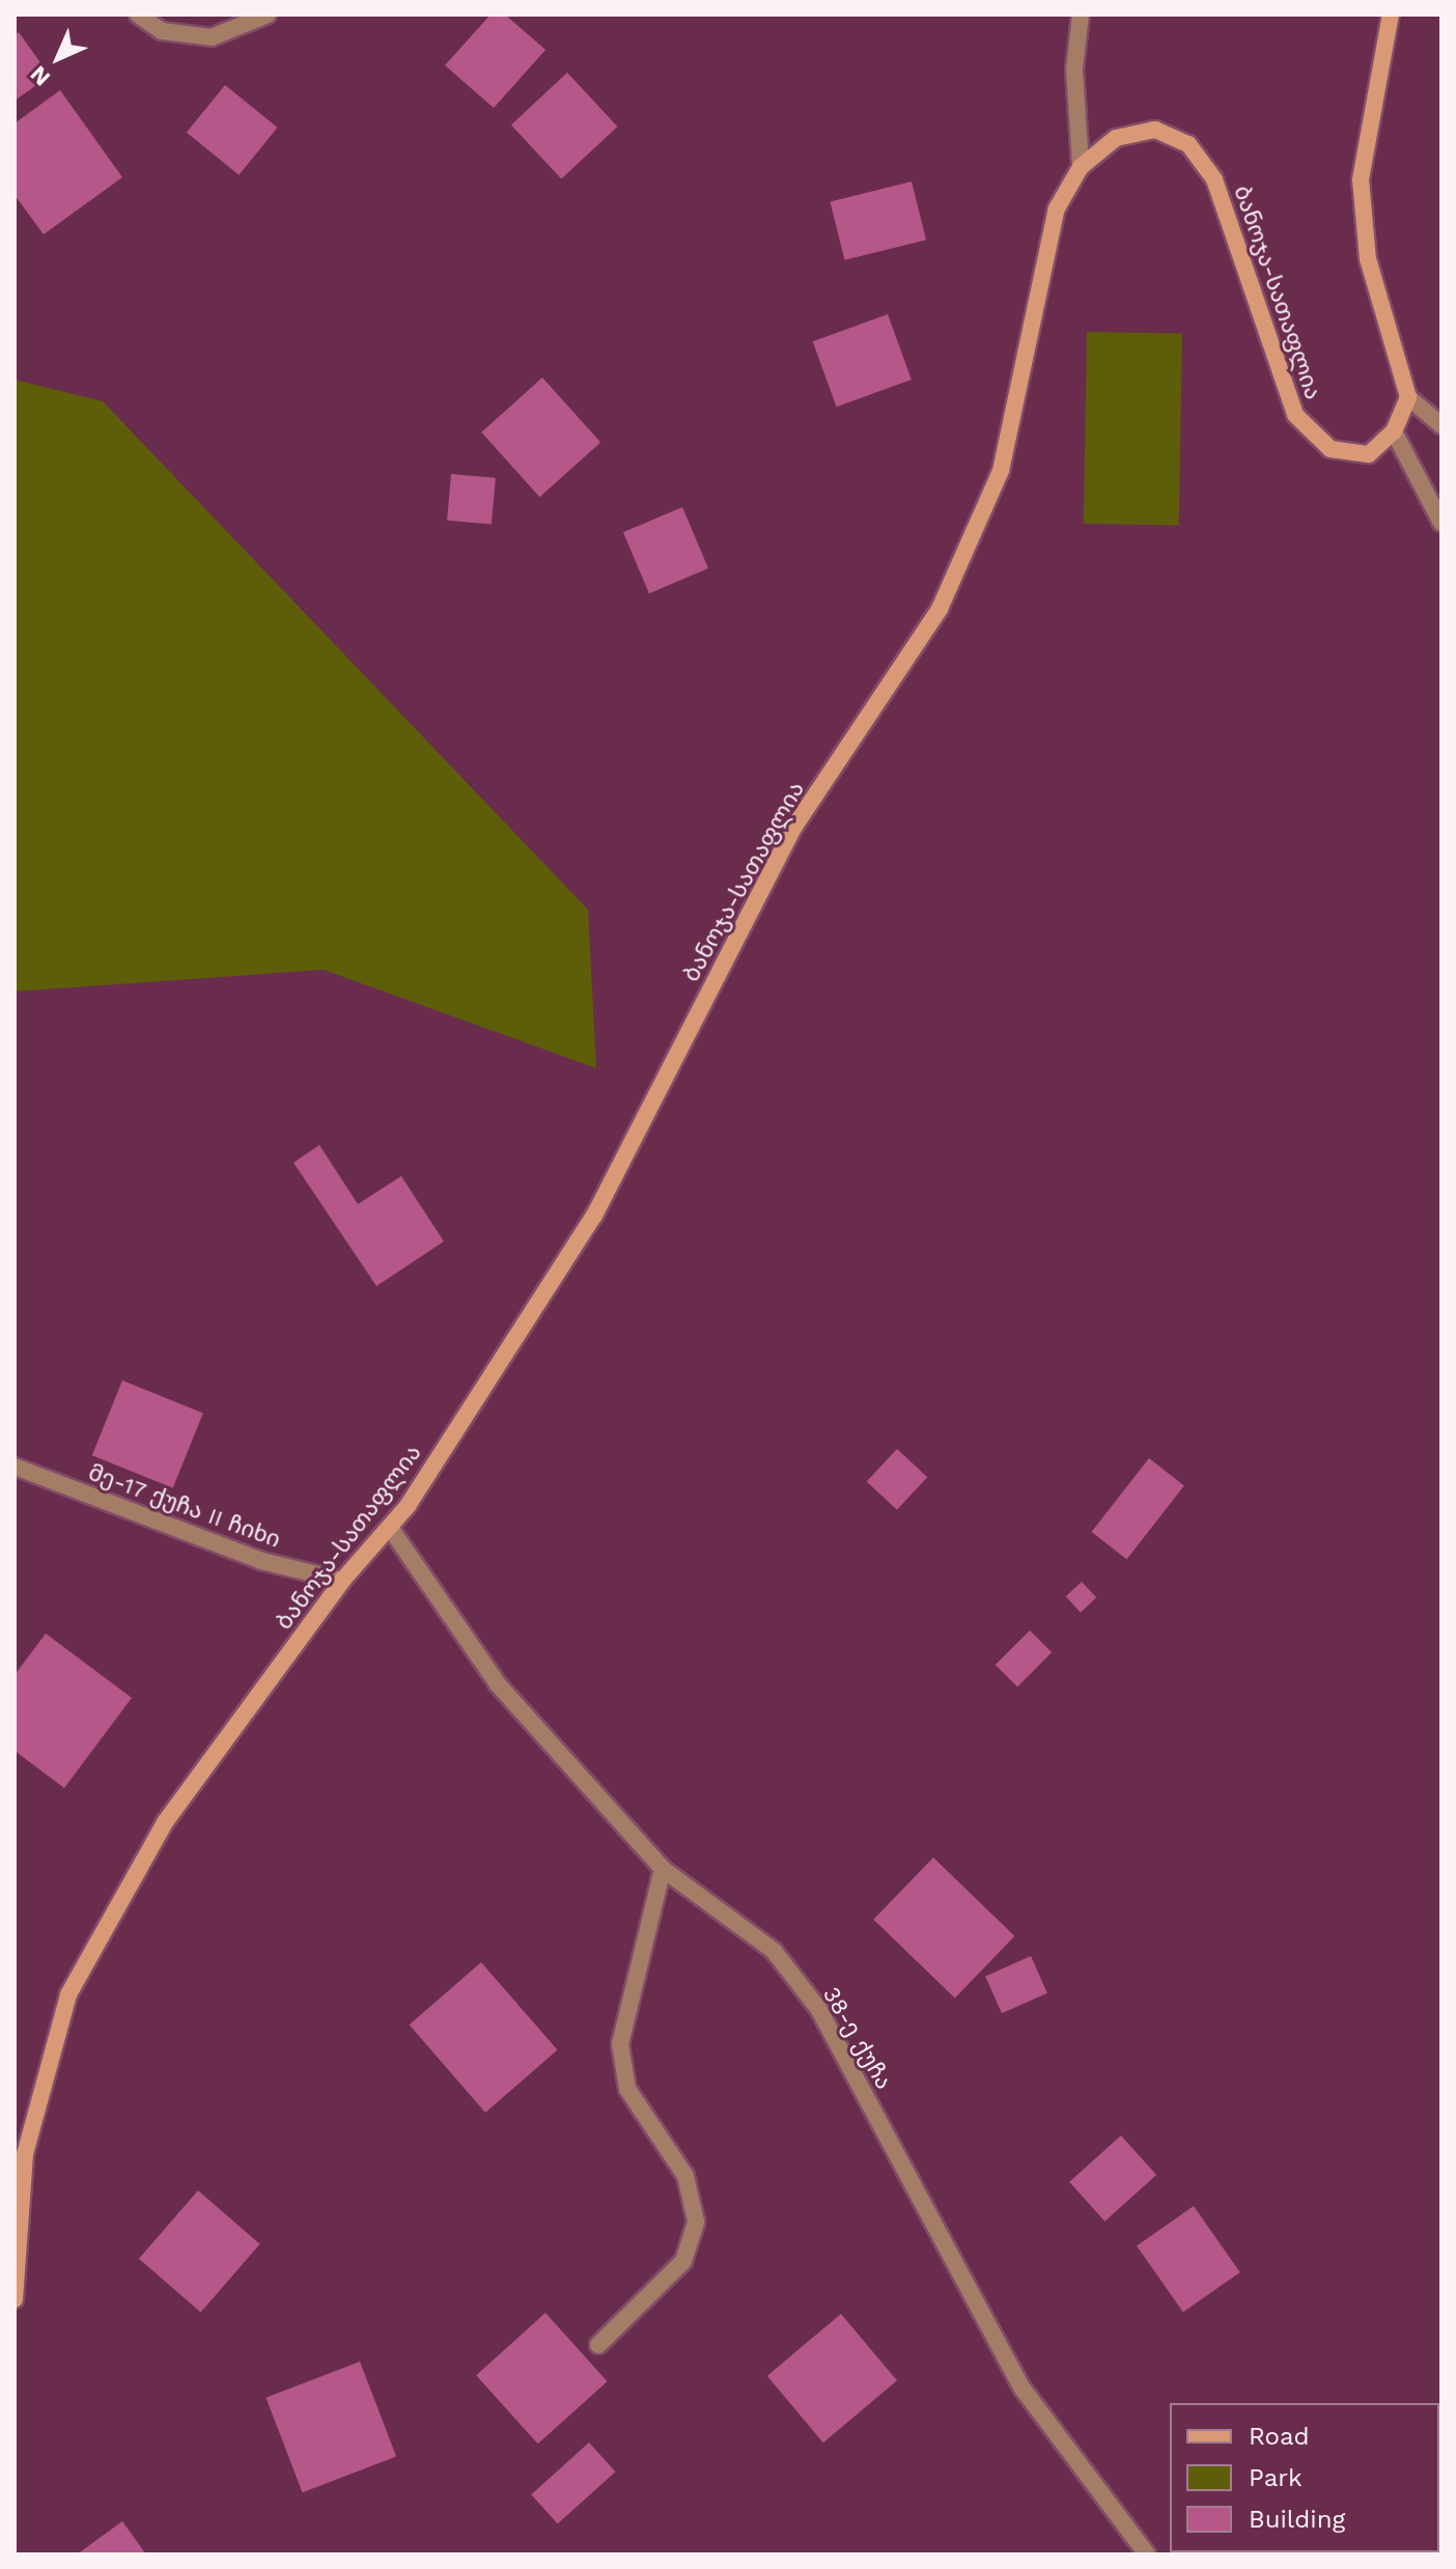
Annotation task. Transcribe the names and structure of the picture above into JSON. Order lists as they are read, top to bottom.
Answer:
{
  "streets": {
    "street": ["ბანოჯა-სათაფლია", "მე-17 ქუჩა II ჩიხი", "38-ე ქუჩა"]
  },
  "crossings": [
    ["ბანოჯა-სათაფლია", "მე-17 ქუჩა II ჩიხი"],
    ["ბანოჯა-სათაფლია", "38-ე ქუჩა"]
  ],
  "legend": ["Road", "Park", "Building"],
  "north": "bottom left"
}
